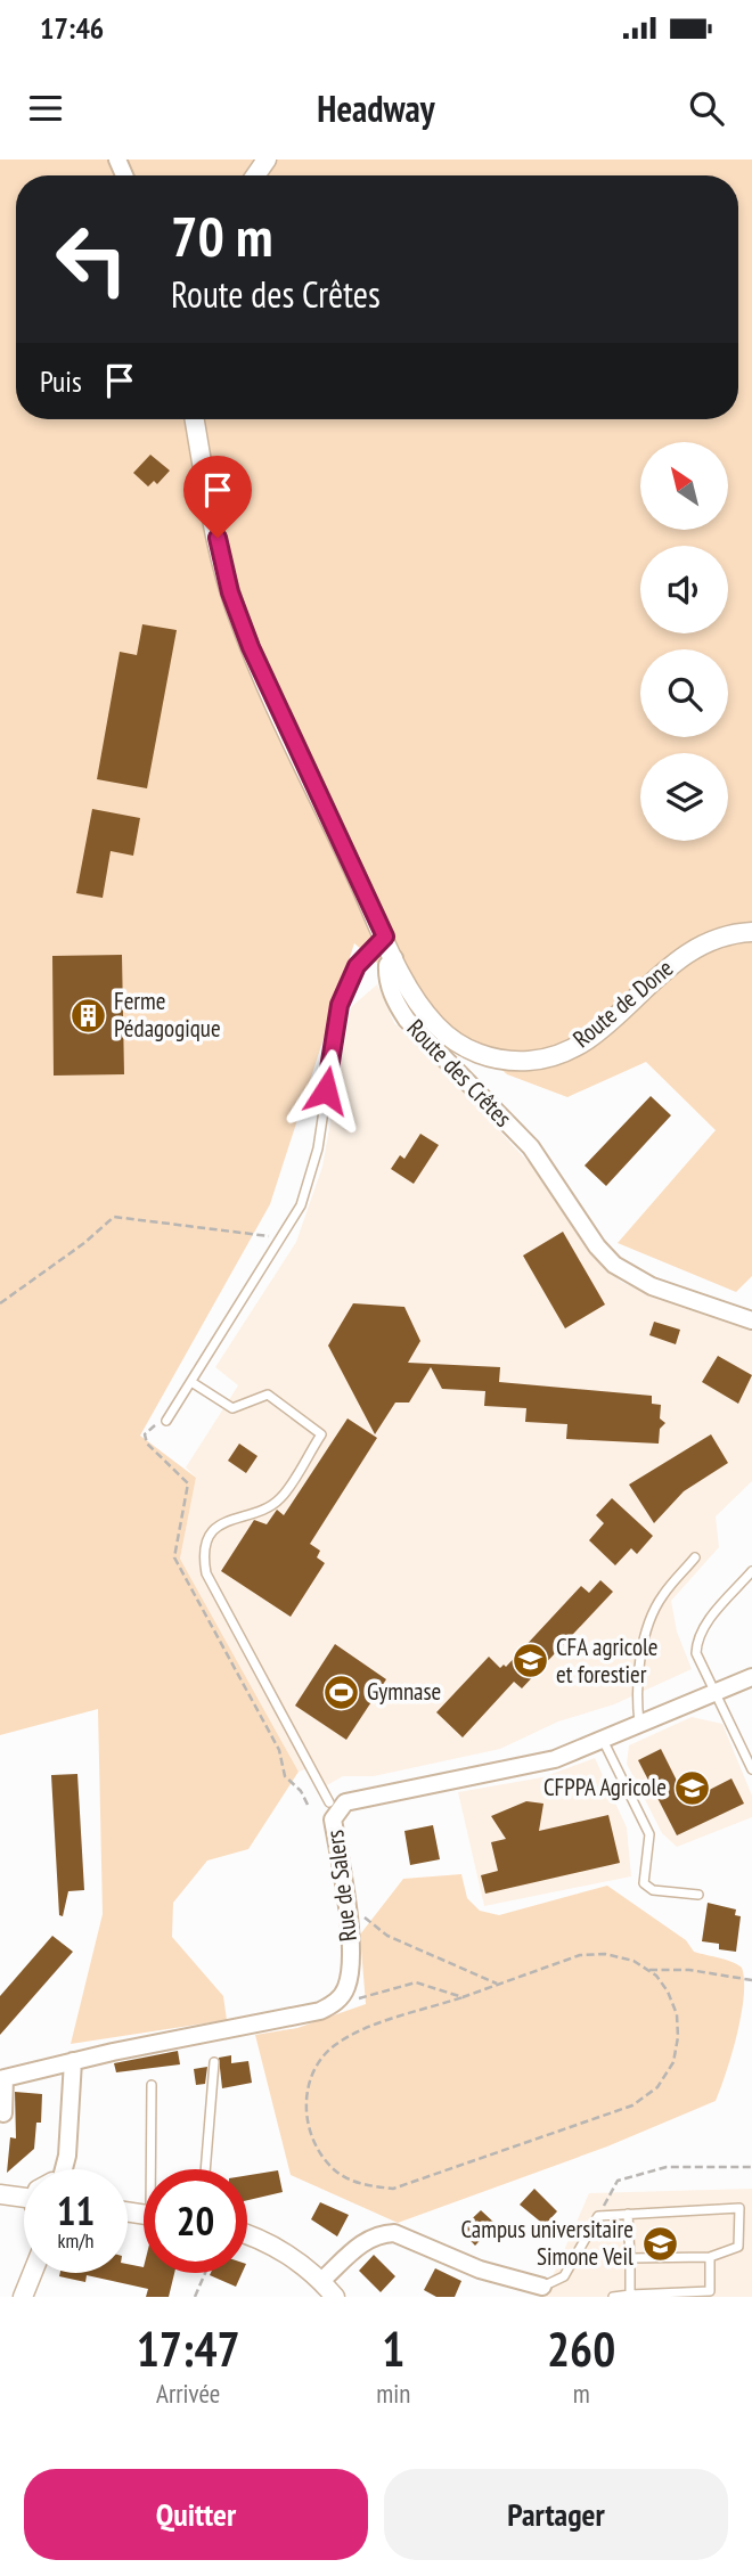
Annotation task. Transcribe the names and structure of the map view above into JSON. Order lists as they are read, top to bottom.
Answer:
{
  "streets": {
    "street": ["Route de Done", "Route des Crêtes", "Rue de Salers"]
  },
  "crossings": [
    ["Route de Done", "Route des Crêtes"]
  ],
  "places": {
    "building": ["Ferme Pédagogique"],
    "school or university": ["CFA agricole et forestier", "CFPPA Agricole", "Campus universitaire Simone Veil"],
    "sports": ["Gymnase"]
  },
  "north": "top left",
  "page": {
    "status": "17:46",
    "header": "Headway",
    "turn": ["70 m", "Route des Crêtes"],
    "then": "Puis",
    "speed": "11 km/h",
    "limit": "20",
    "eta": [
      "17:47",
      "Arrivée",
      "1",
      "min",
      "260",
      "m"
    ],
    "buttons": ["Quitter", "Partager"]
  }
}
